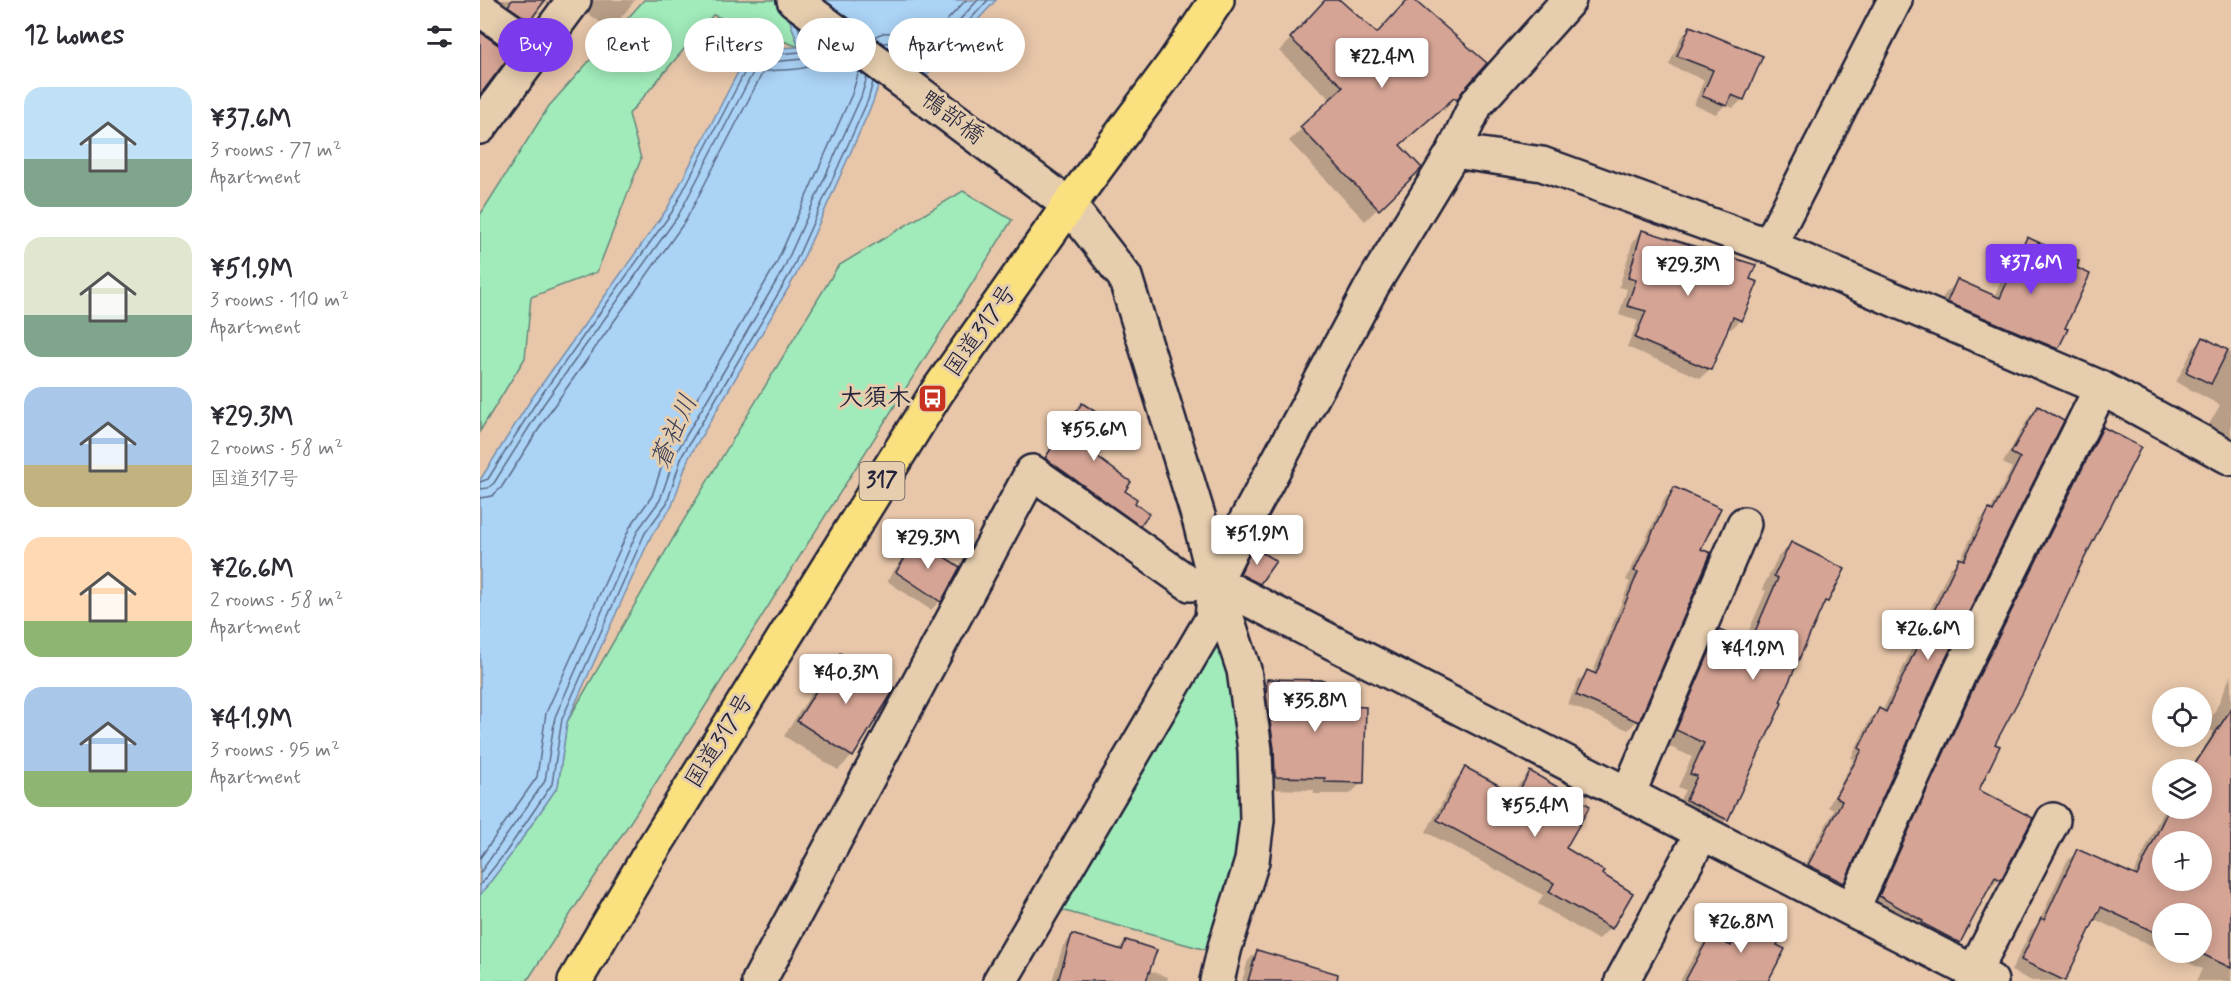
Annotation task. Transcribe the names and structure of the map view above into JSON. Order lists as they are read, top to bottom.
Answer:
{
  "streets": {
    "highway": ["国道317号", "317"],
    "street": ["鴨部橋"]
  },
  "crossings": [
    ["鴨部橋", "国道317号"]
  ],
  "water": ["蒼社川"],
  "places": {
    "bus stop": ["大須木"]
  },
  "page": {
    "heading": "12 homes",
    "chip": [
      "Buy",
      "Rent",
      "Filters",
      "New",
      "Apartment"
    ],
    "price": [
      "¥22.4M",
      "¥37.6M",
      "¥29.3M",
      "¥55.6M",
      "¥51.9M",
      "¥29.3M",
      "¥26.6M",
      "¥41.9M",
      "¥40.3M",
      "¥35.8M",
      "¥55.4M",
      "¥26.8M"
    ],
    "list": [
      {
        "name": "¥37.6M",
        "note": "3 rooms · 77 m² · Apartment"
      },
      {
        "name": "¥51.9M",
        "note": "3 rooms · 110 m² · Apartment"
      },
      {
        "name": "¥29.3M",
        "note": "2 rooms · 58 m² · 国道317号"
      },
      {
        "name": "¥26.6M",
        "note": "2 rooms · 58 m² · Apartment"
      },
      {
        "name": "¥41.9M",
        "note": "3 rooms · 95 m² · Apartment"
      }
    ],
    "map_buttons": ["+", "−"]
  }
}
